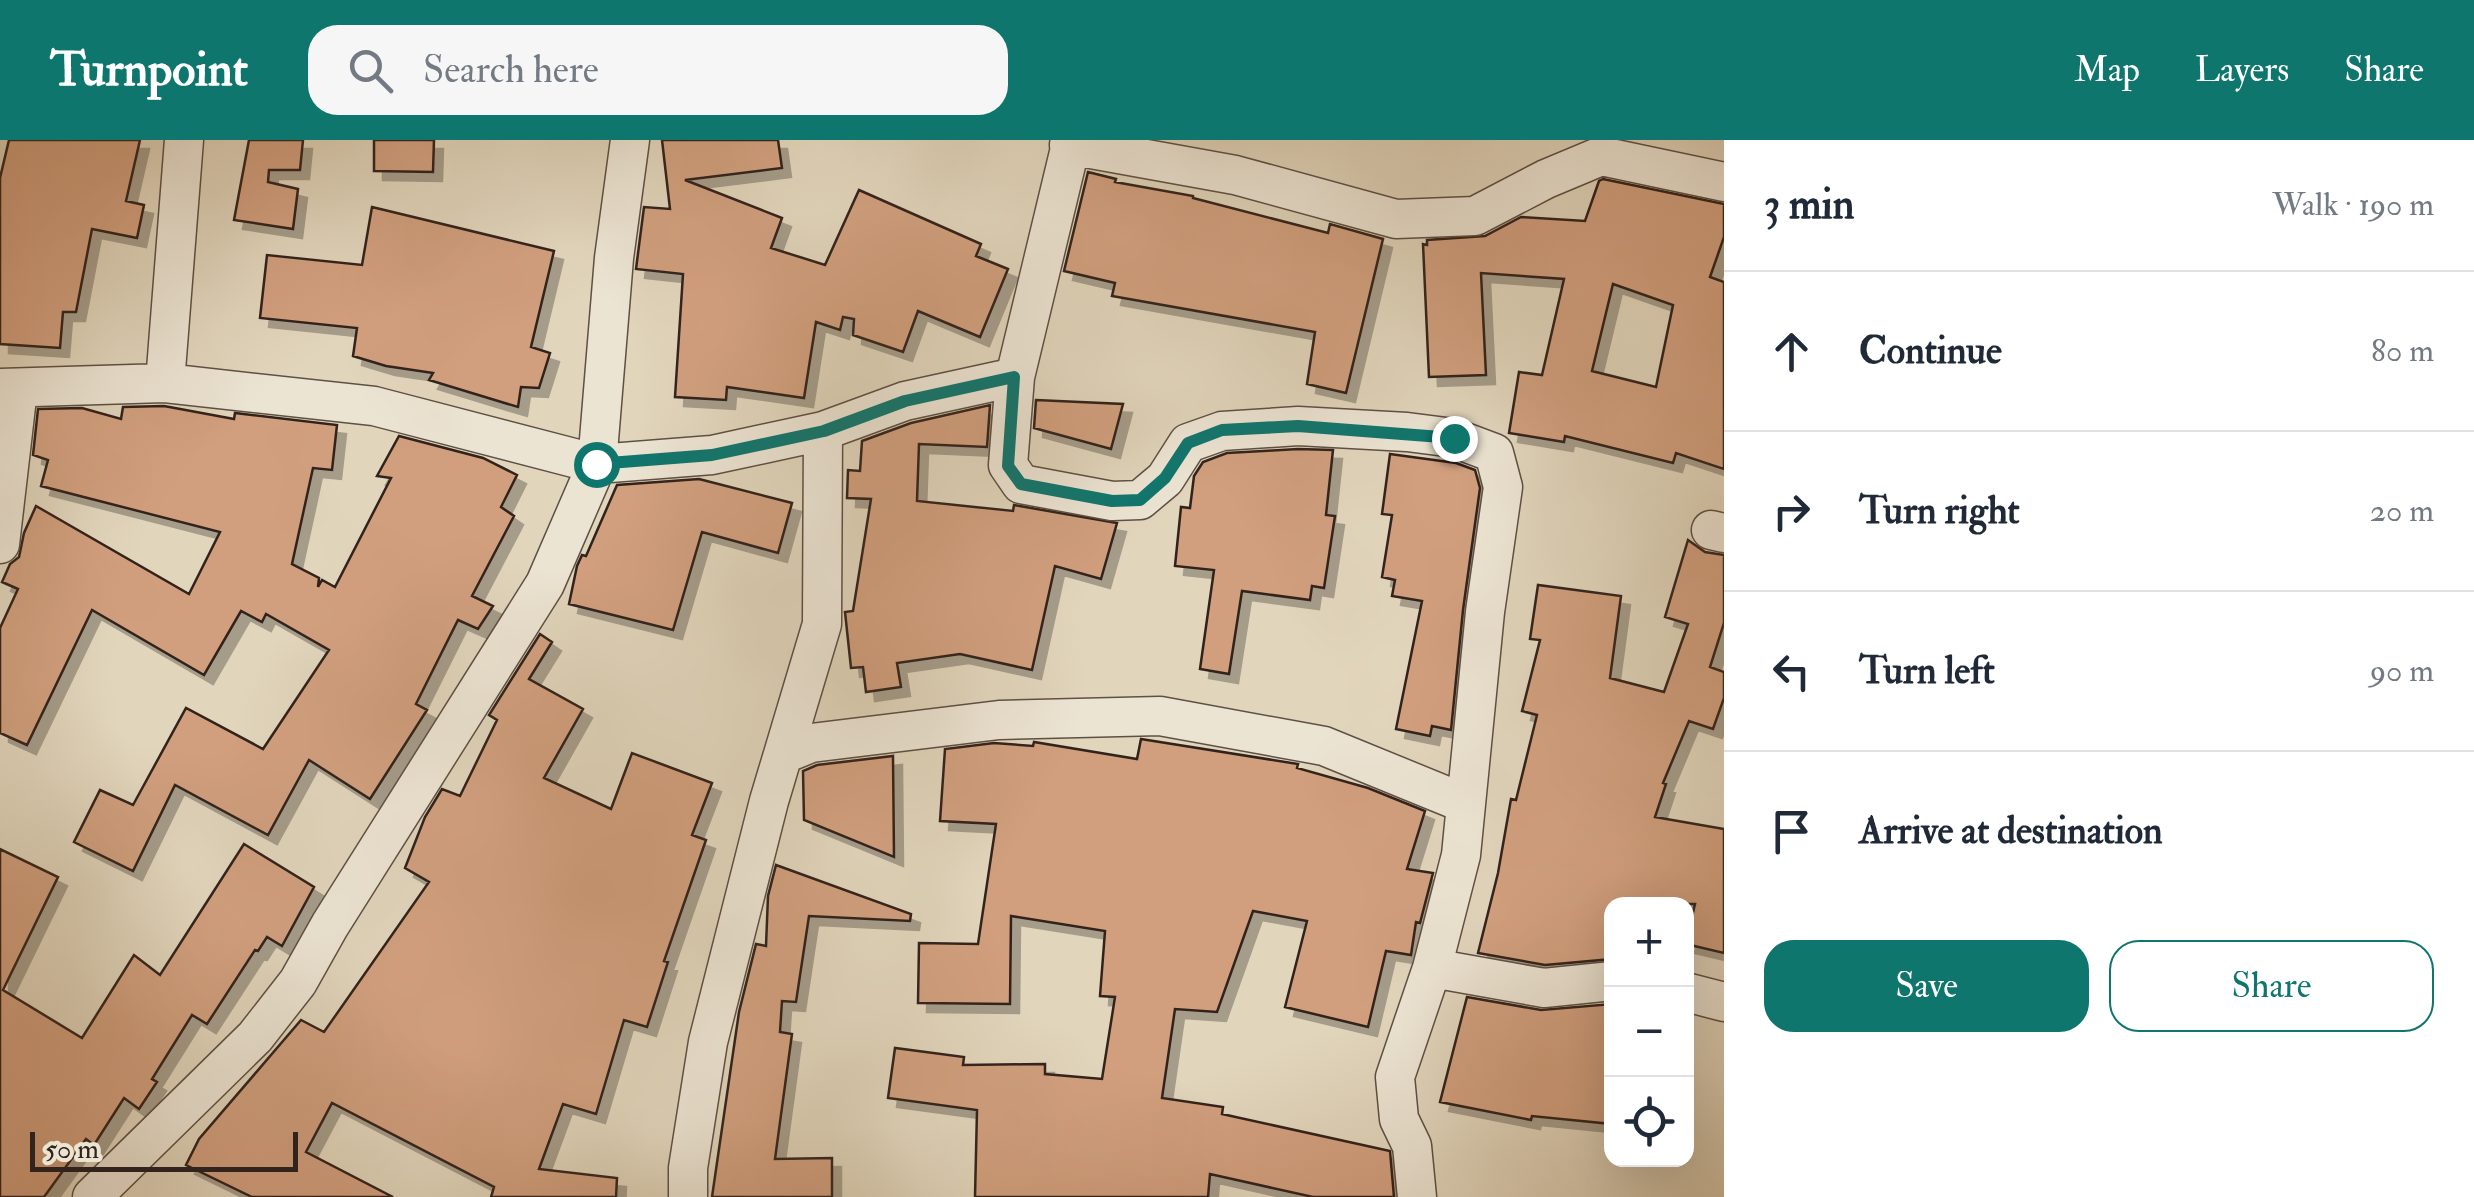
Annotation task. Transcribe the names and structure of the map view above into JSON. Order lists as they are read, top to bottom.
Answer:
{
  "scale_bar": "50 m",
  "page": {
    "header": "Turnpoint",
    "search": "Search here",
    "nav": ["Map", "Layers", "Share"],
    "heading": ["3 min", "Walk · 190 m"],
    "list": [
      ["Continue", "80 m"],
      ["Turn right", "20 m"],
      ["Turn left", "90 m"],
      "Arrive at destination"
    ],
    "map_buttons": ["+", "−"],
    "buttons": ["Save", "Share"],
    "scale": "50 m"
  }
}
